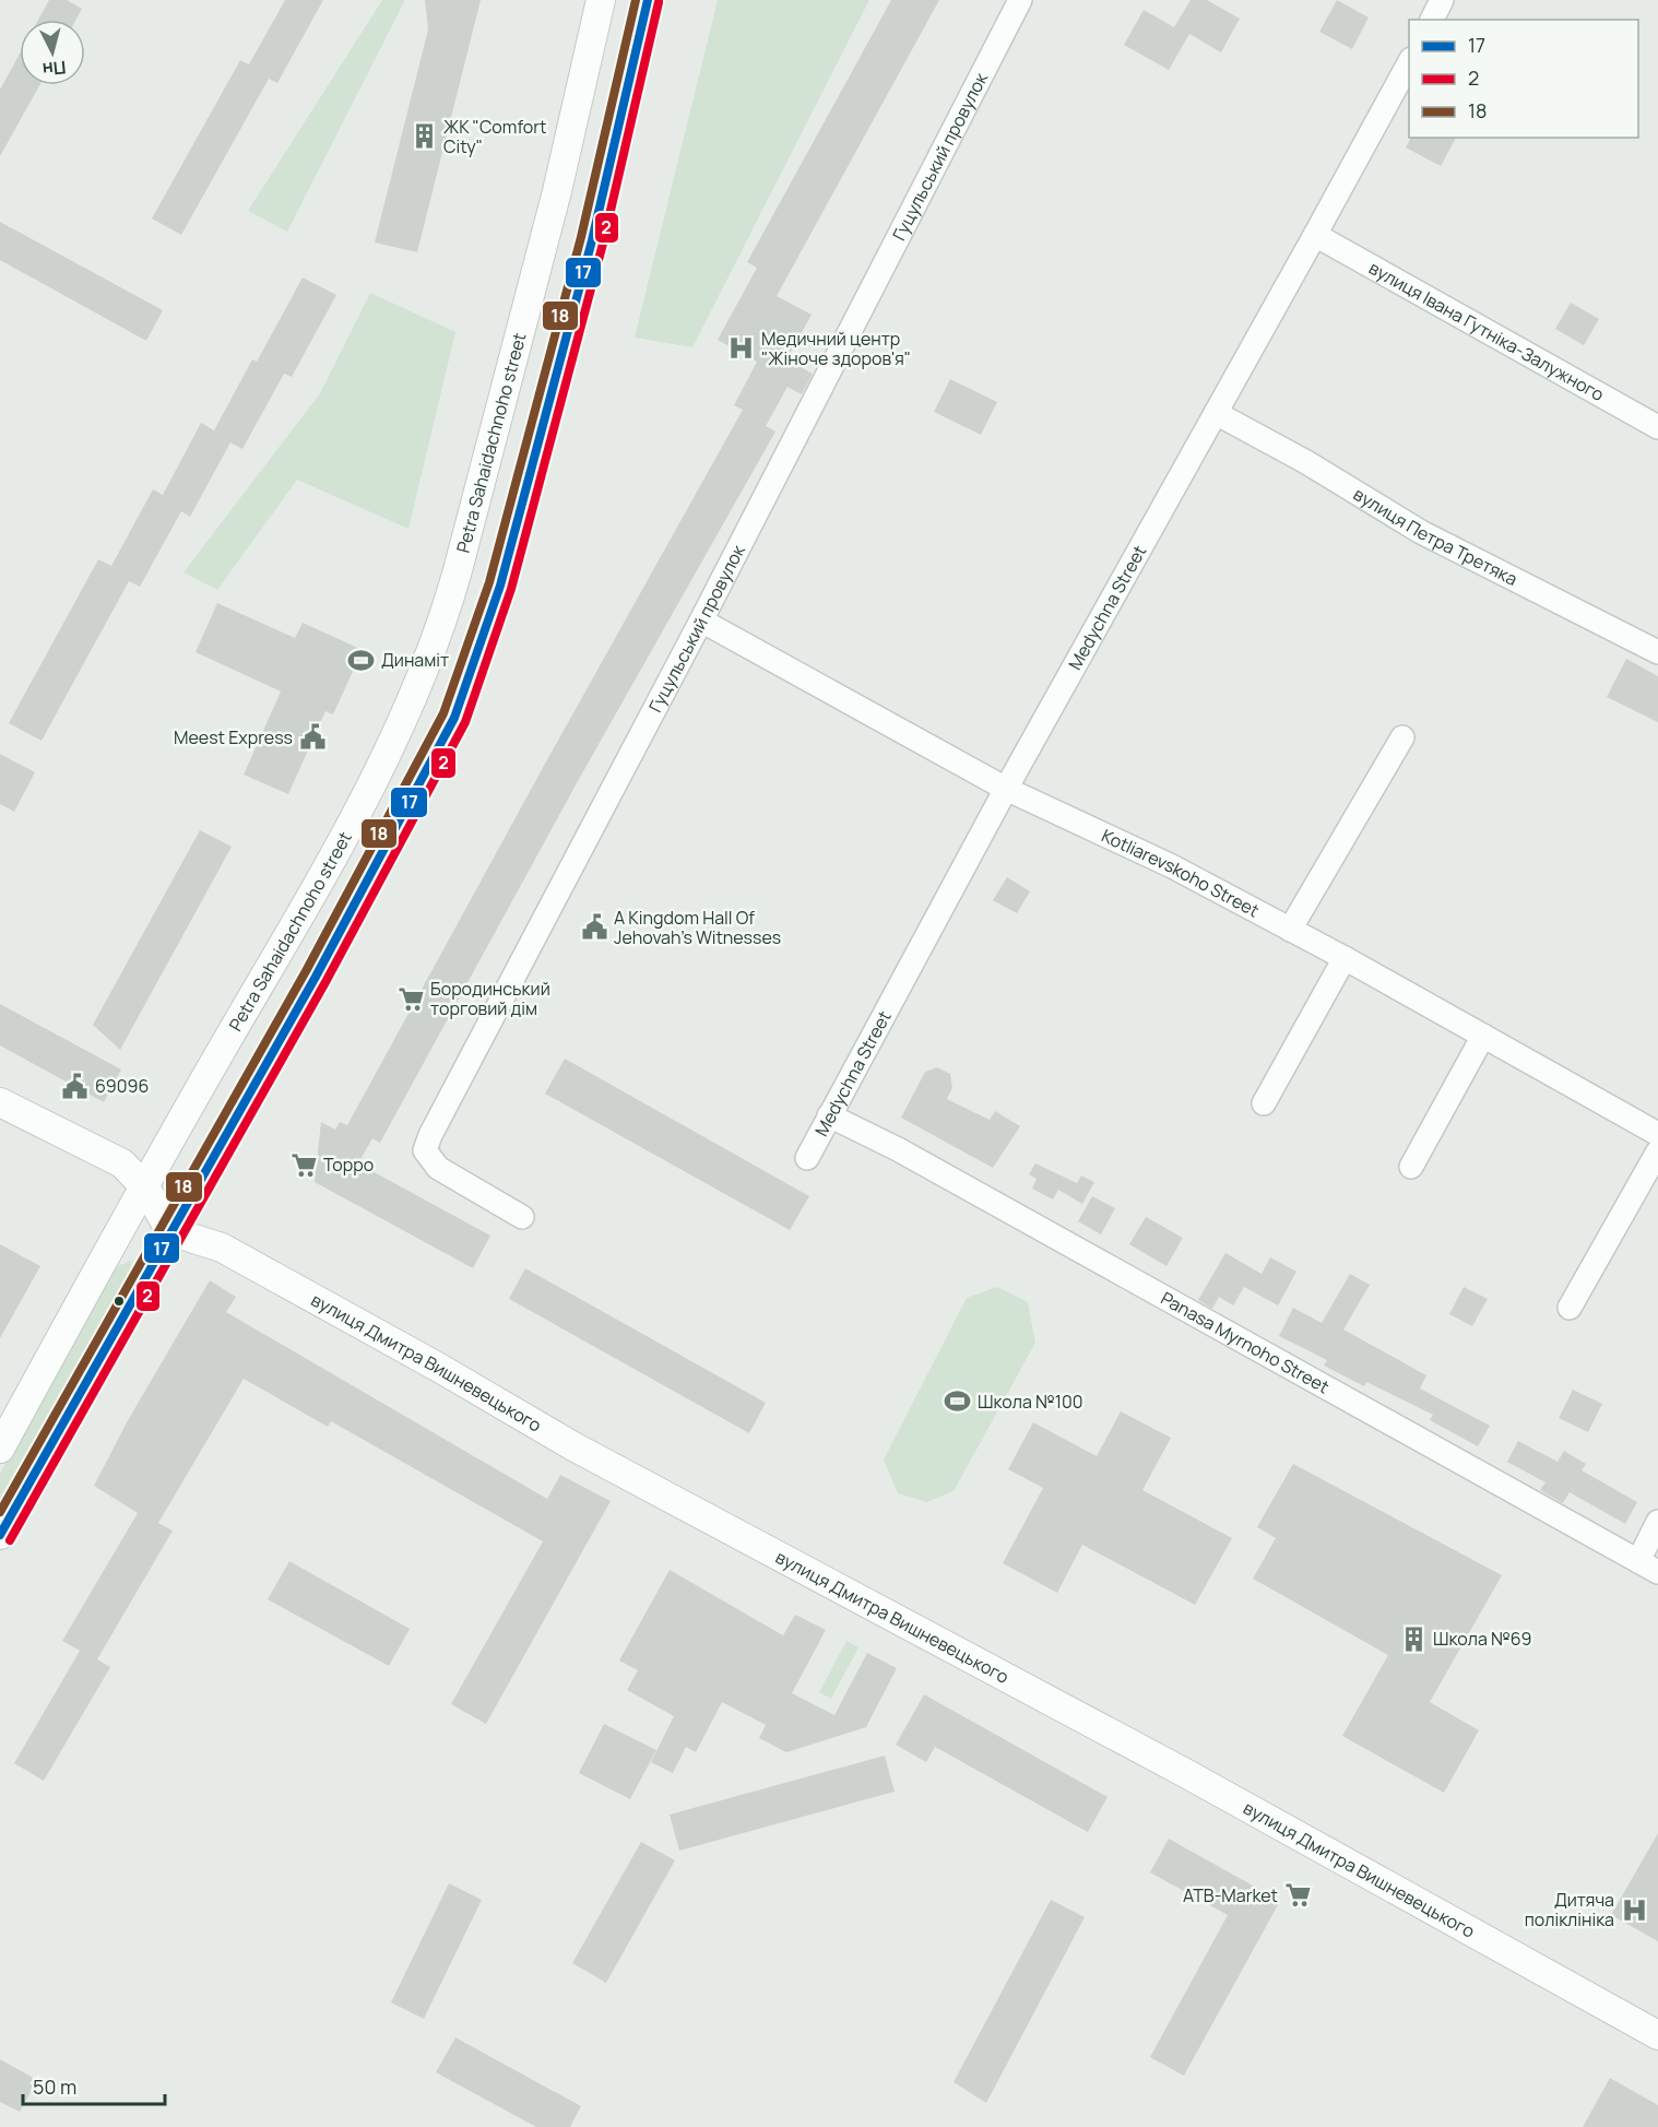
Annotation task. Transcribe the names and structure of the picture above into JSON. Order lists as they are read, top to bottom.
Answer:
{
  "streets": {
    "street": [
      "Гуцульський провулок",
      "вулиця Івана Гутніка-Залужного",
      "Petra Sahaidachnoho street",
      "вулиця Петра Третяка",
      "Medychna Street",
      "Kotliarevskoho Street",
      "Panasa Myrnoho Street",
      "вулиця Дмитра Вишневецького"
    ]
  },
  "crossings": [
    ["Гуцульський провулок", "Kotliarevskoho Street"],
    ["вулиця Івана Гутніка-Залужного", "Medychna Street"],
    ["вулиця Петра Третяка", "Medychna Street"],
    ["Medychna Street", "Kotliarevskoho Street"],
    ["Medychna Street", "Panasa Myrnoho Street"]
  ],
  "places": {
    "building": ["ЖК \"Comfort City\"", "Школа №69"],
    "hospital": ["Медичний центр \"Жіноче здоров'я\"", "Дитяча поліклініка"],
    "sports": ["Динаміт", "Школа №100"],
    "public building": ["Meest Express", "A Kingdom Hall Of Jehovah's Witnesses", "69096"],
    "supermarket": ["Бородинський торговий дім", "Торро", "ATB-Market"]
  },
  "lines": ["transit line 17", "transit line 18", "transit line 2"],
  "legend": ["17", "2", "18"],
  "scale_bar": "50 m",
  "north": "bottom"
}
